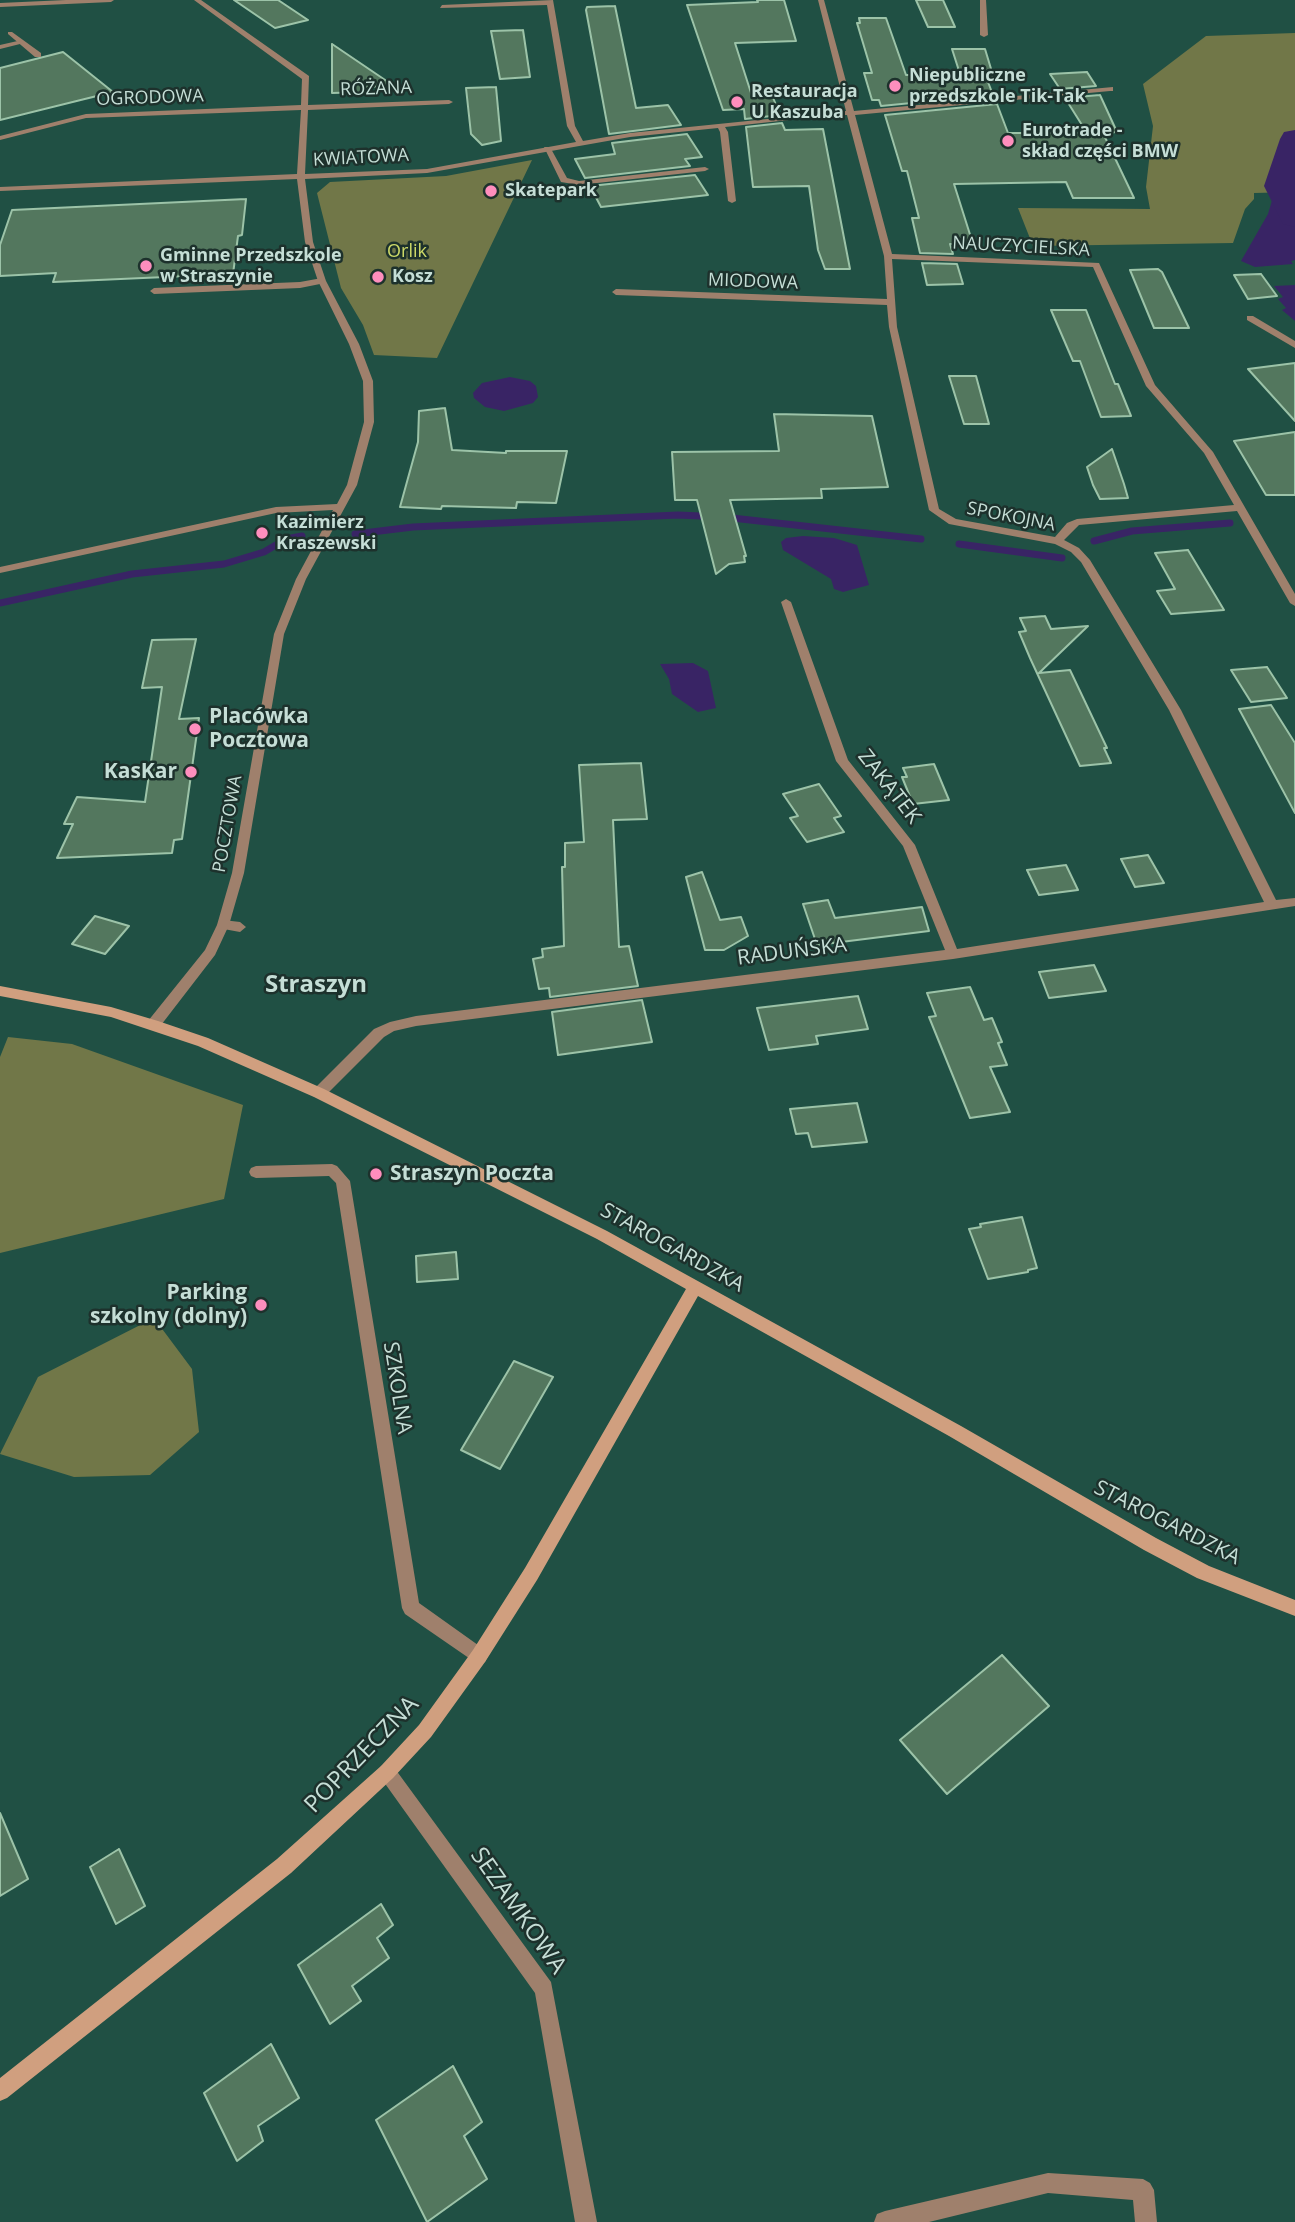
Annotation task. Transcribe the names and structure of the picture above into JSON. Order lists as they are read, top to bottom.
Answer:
{
  "streets": {
    "main road": ["STAROGARDZKA", "POPRZECZNA"],
    "street": [
      "RÓŻANA",
      "OGRODOWA",
      "KWIATOWA",
      "NAUCZYCIELSKA",
      "MIODOWA",
      "SPOKOJNA",
      "ZAKĄTEK",
      "POCZTOWA",
      "RADUŃSKA",
      "SZKOLNA",
      "SEZAMKOWA"
    ]
  },
  "crossings": [
    ["RÓŻANA", "OGRODOWA"],
    ["KWIATOWA", "SPOKOJNA"],
    ["KWIATOWA", "POCZTOWA"],
    ["NAUCZYCIELSKA", "SPOKOJNA"],
    ["MIODOWA", "SPOKOJNA"],
    ["SPOKOJNA", "RADUŃSKA"],
    ["ZAKĄTEK", "RADUŃSKA"],
    ["POCZTOWA", "STAROGARDZKA"],
    ["RADUŃSKA", "STAROGARDZKA"],
    ["STAROGARDZKA", "POPRZECZNA"],
    ["SZKOLNA", "POPRZECZNA"],
    ["POPRZECZNA", "SEZAMKOWA"]
  ],
  "districts": ["Straszyn"],
  "parks": ["Orlik"],
  "places": [
    "Niepubliczne przedszkole Tik-Tak",
    "Restauracja U Kaszuba",
    "Eurotrade - skład części BMW",
    "Skatepark",
    "Gminne Przedszkole w Straszynie",
    "Kosz",
    "Kazimierz Kraszewski",
    "Placówka Pocztowa",
    "KasKar",
    "Straszyn Poczta",
    "Parking szkolny (dolny)"
  ]
}
